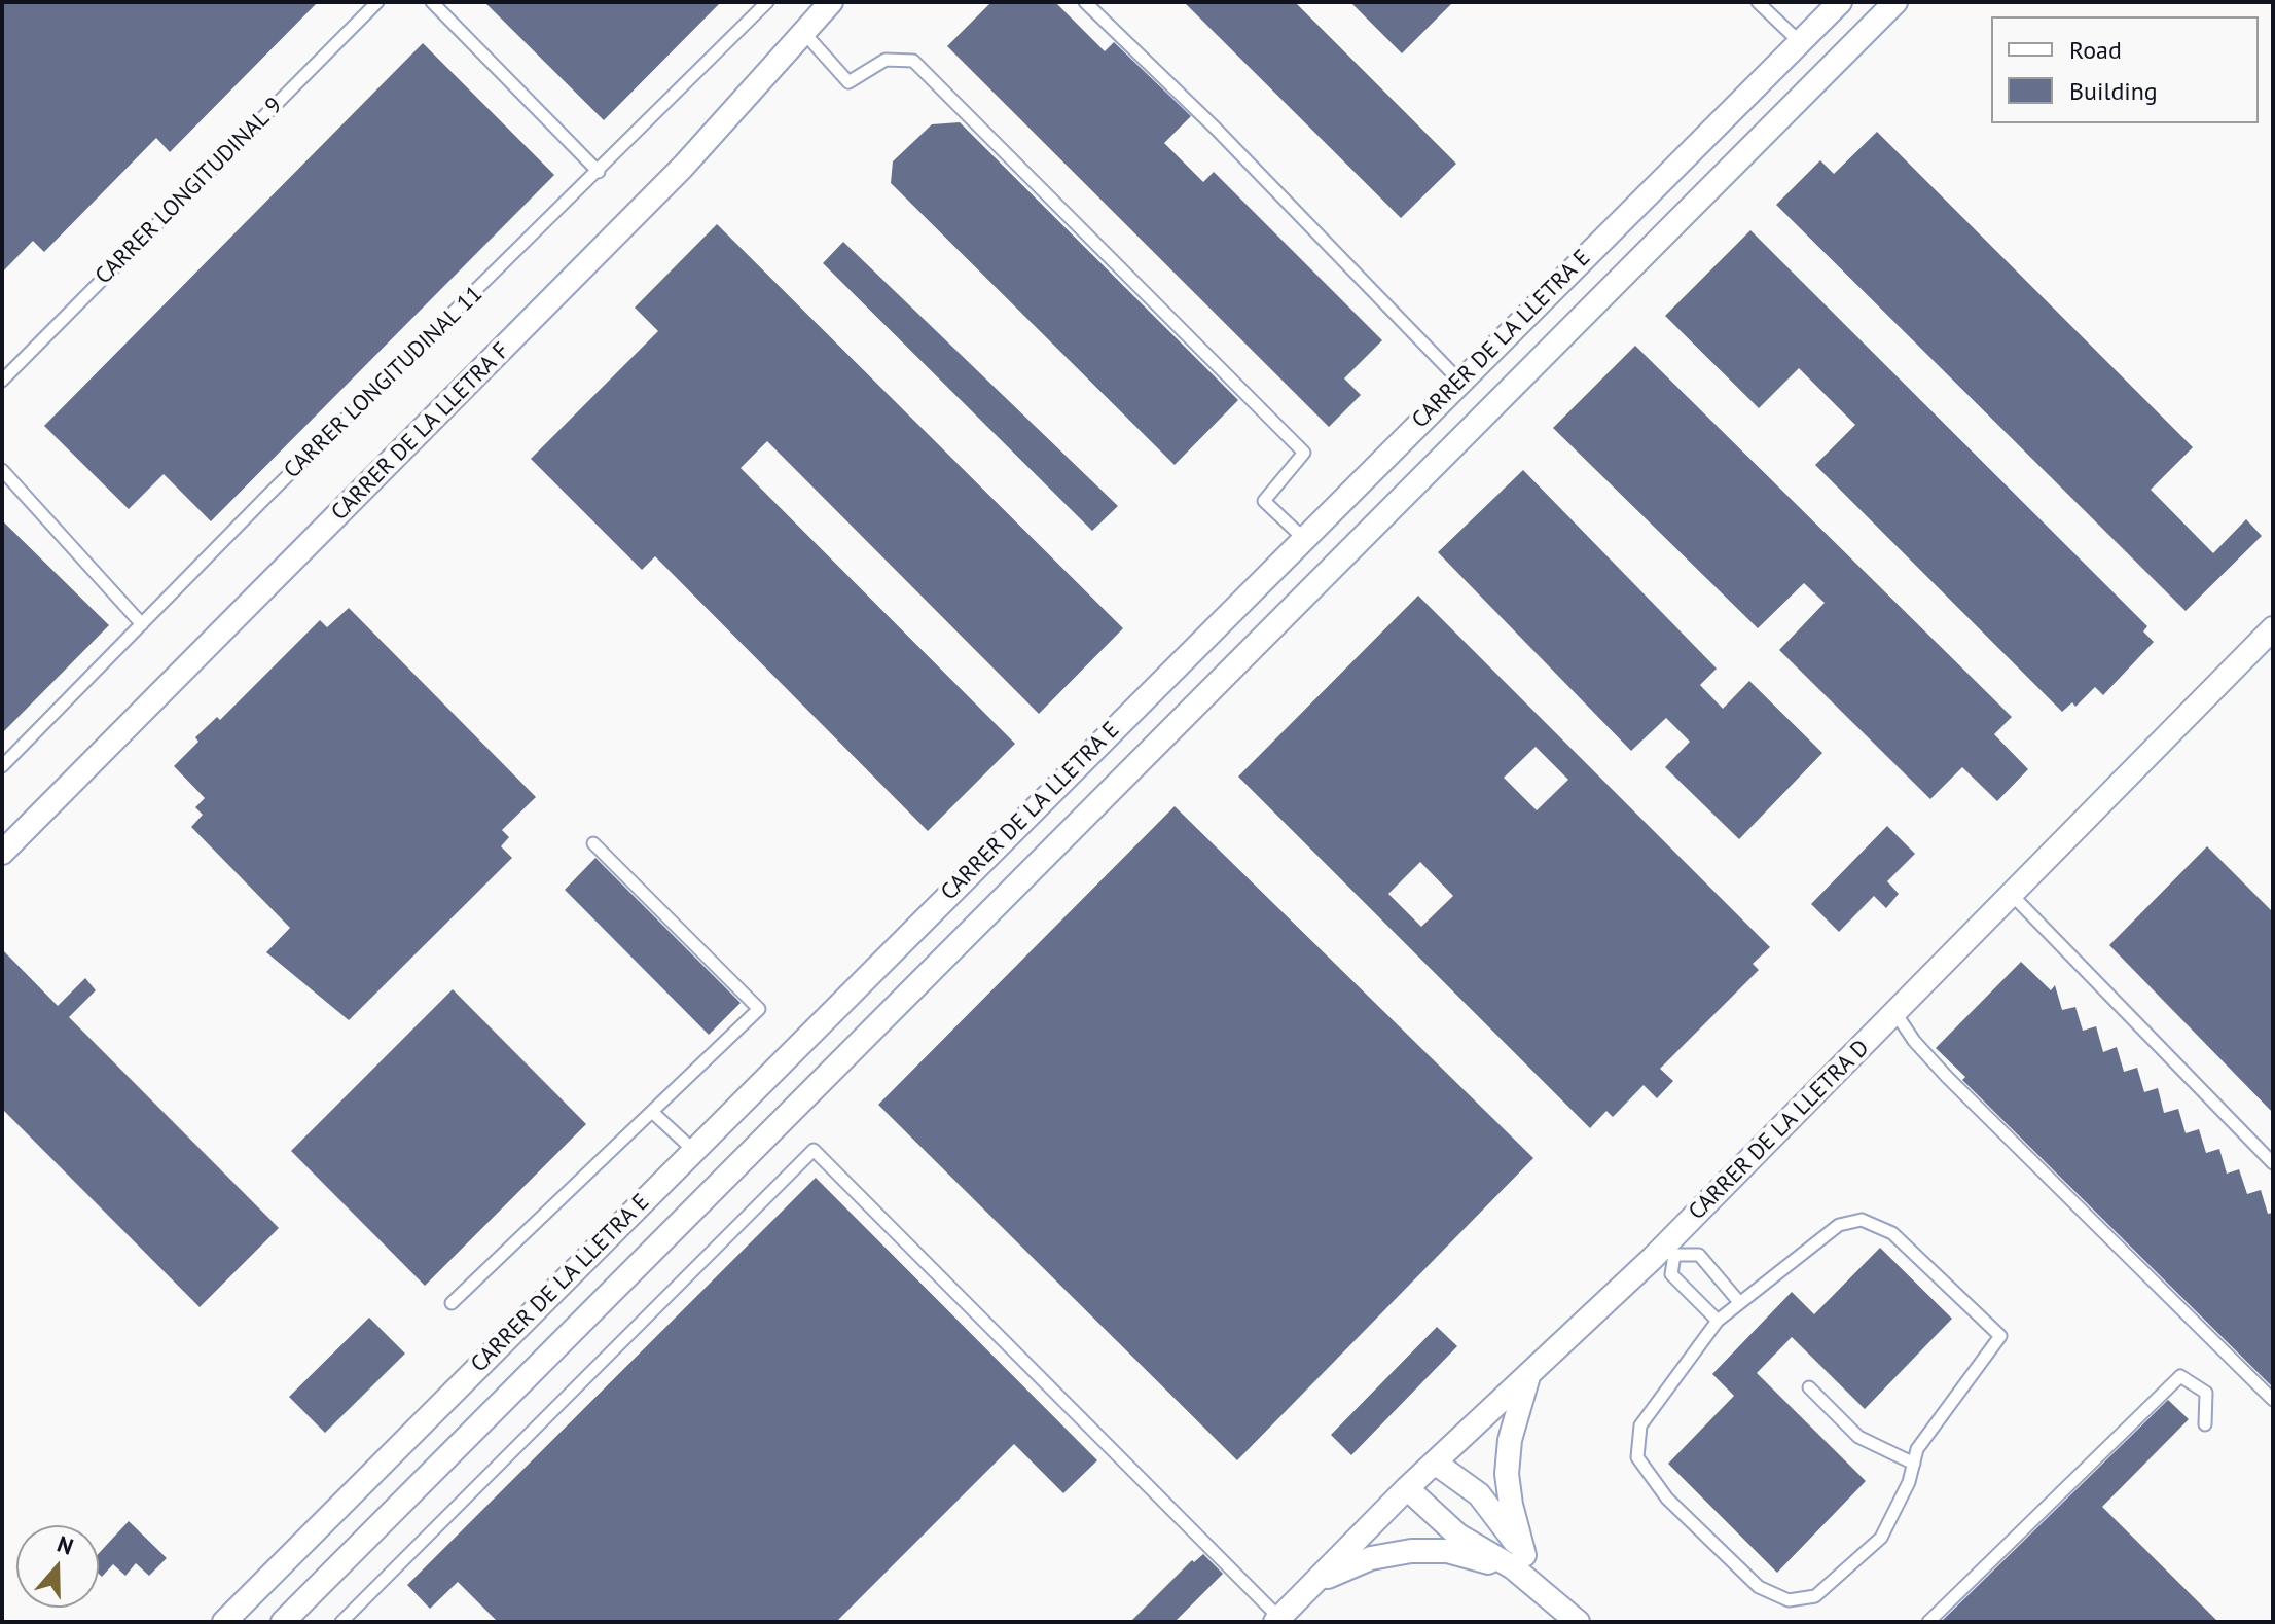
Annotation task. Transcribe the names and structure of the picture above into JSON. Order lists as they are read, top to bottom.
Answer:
{
  "streets": {
    "street": ["CARRER DE LA LLETRA E", "CARRER DE LA LLETRA F", "CARRER DE LA LLETRA D"],
    "lane": ["CARRER LONGITUDINAL 9", "CARRER LONGITUDINAL 11"]
  },
  "legend": ["Road", "Building"],
  "north": "top"
}
